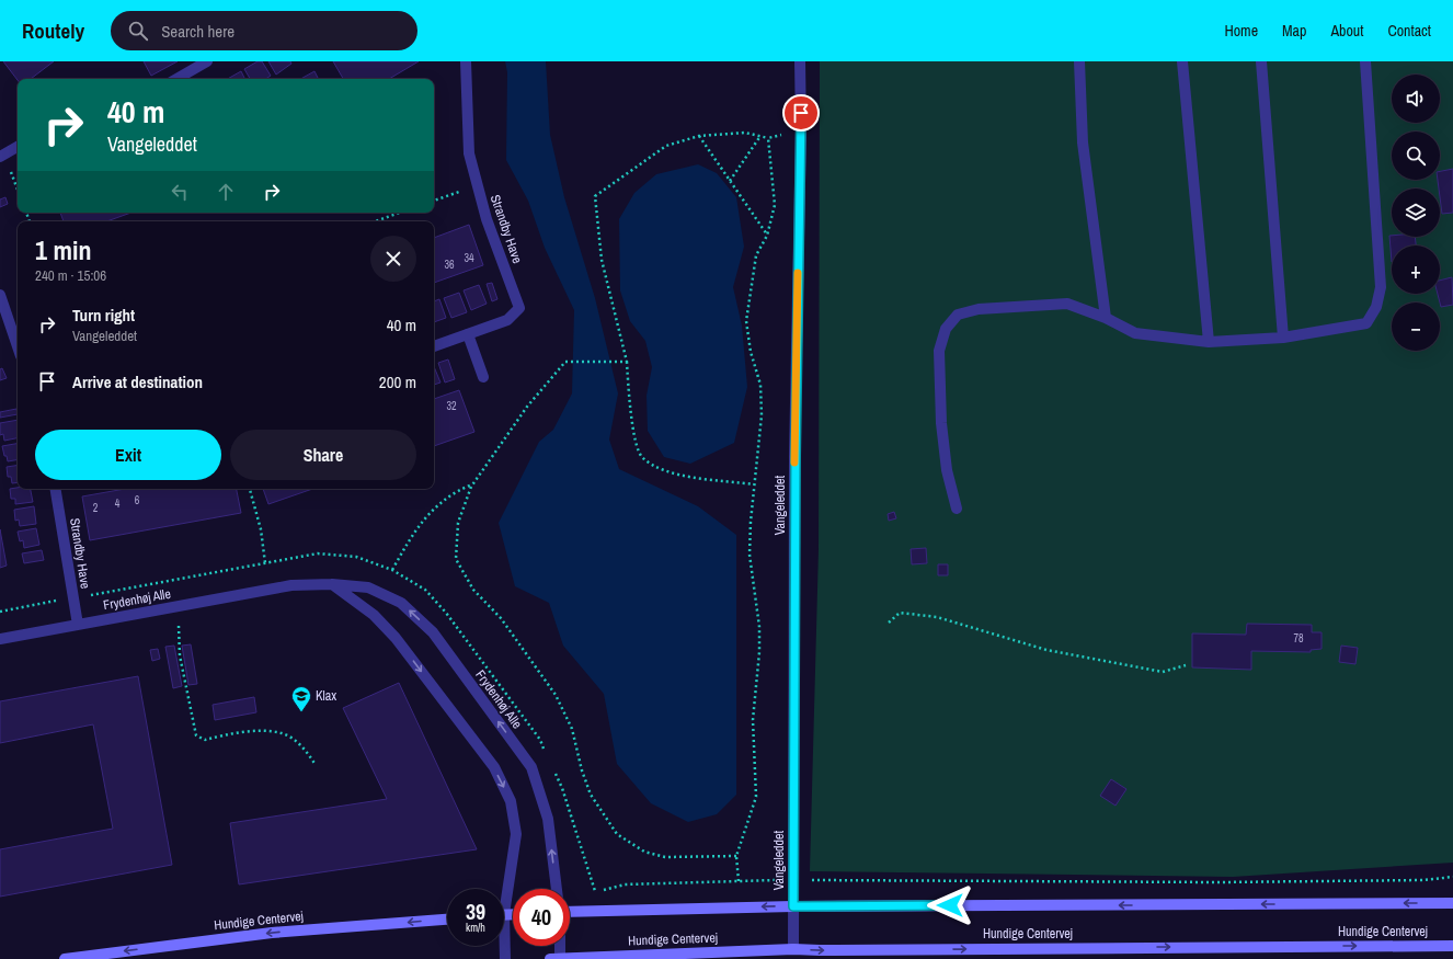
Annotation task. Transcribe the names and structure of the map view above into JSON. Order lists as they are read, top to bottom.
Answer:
{
  "streets": {
    "street": [
      "Strandby Have",
      "Vangeleddet",
      "Frydenhøj Alle",
      "Hundige Centervej"
    ]
  },
  "crossings": [
    ["Strandby Have", "Frydenhøj Alle"],
    ["Vangeleddet", "Hundige Centervej"]
  ],
  "places": {
    "school or university": ["Klax"]
  },
  "house_numbers": [
    "34",
    "36",
    "32",
    "6",
    "4",
    "2",
    "78"
  ],
  "page": {
    "header": "Routely",
    "search": "Search here",
    "nav": [
      "Home",
      "Map",
      "About",
      "Contact"
    ],
    "map_buttons": ["+", "−"],
    "turn": ["40 m", "Vangeleddet"],
    "heading": ["1 min", "240 m · 15:06"],
    "list": [
      {
        "name": "Turn right",
        "note": "Vangeleddet",
        "value": "40 m"
      },
      {
        "name": "Arrive at destination",
        "value": "200 m"
      }
    ],
    "buttons": ["Exit", "Share"],
    "speed": "39 km/h",
    "limit": "40"
  }
}
